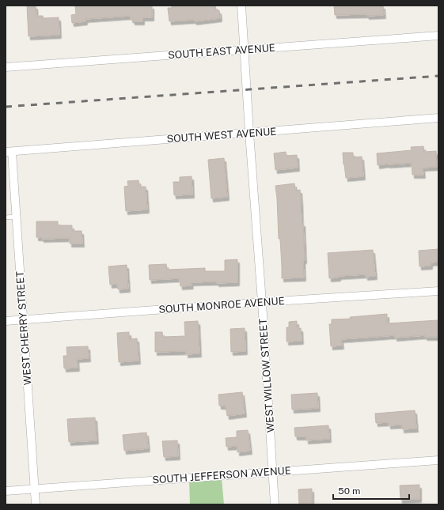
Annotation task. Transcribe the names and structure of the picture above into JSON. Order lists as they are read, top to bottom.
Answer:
{
  "streets": {
    "street": [
      "SOUTH EAST AVENUE",
      "SOUTH WEST AVENUE",
      "SOUTH MONROE AVENUE",
      "WEST CHERRY STREET",
      "WEST WILLOW STREET",
      "SOUTH JEFFERSON AVENUE"
    ]
  },
  "crossings": [
    ["SOUTH EAST AVENUE", "WEST WILLOW STREET"],
    ["SOUTH WEST AVENUE", "WEST CHERRY STREET"],
    ["SOUTH WEST AVENUE", "WEST WILLOW STREET"],
    ["SOUTH MONROE AVENUE", "WEST CHERRY STREET"],
    ["SOUTH MONROE AVENUE", "WEST WILLOW STREET"],
    ["WEST CHERRY STREET", "SOUTH JEFFERSON AVENUE"],
    ["WEST WILLOW STREET", "SOUTH JEFFERSON AVENUE"]
  ],
  "scale_bar": "50 m"
}
